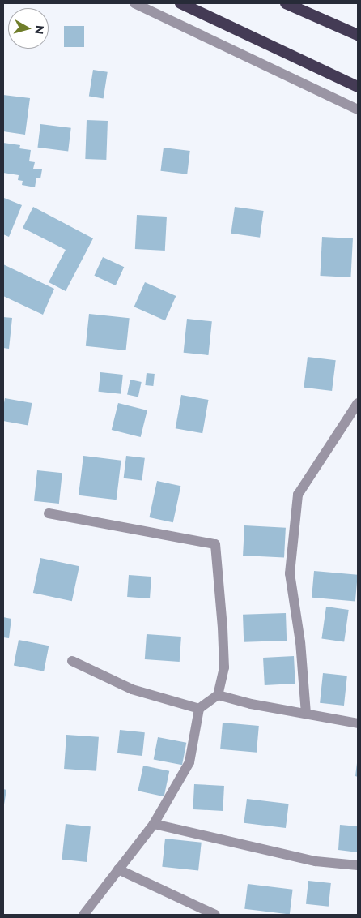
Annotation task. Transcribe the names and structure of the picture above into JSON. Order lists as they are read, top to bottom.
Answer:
{
  "north": "right"
}
